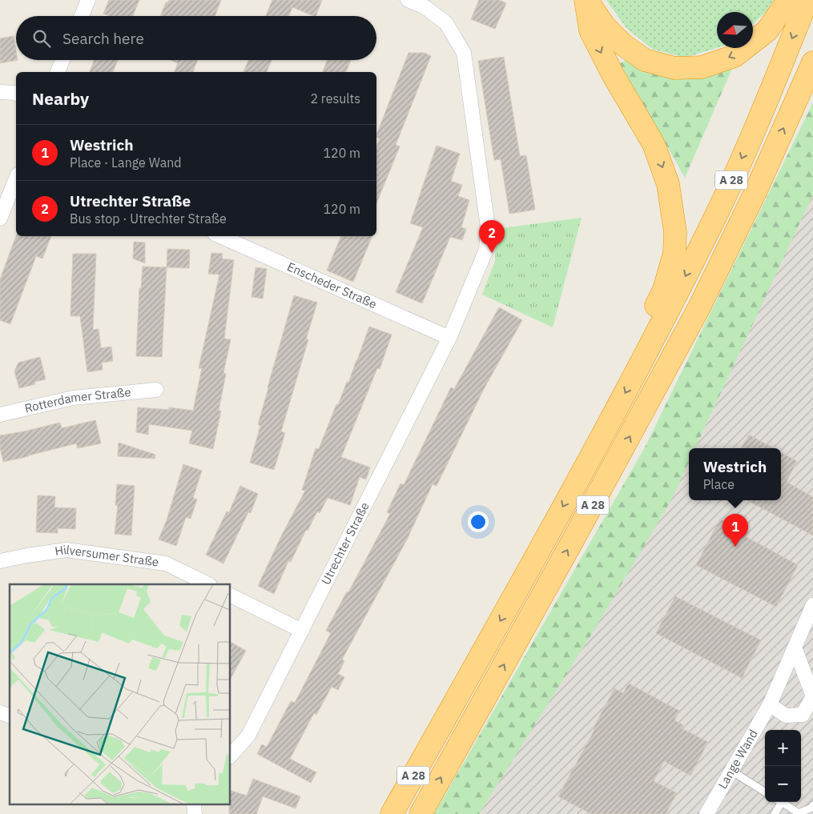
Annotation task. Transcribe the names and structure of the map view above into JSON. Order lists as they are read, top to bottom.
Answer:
{
  "streets": {
    "highway": ["A 28"],
    "street": [
      "Enscheder Straße",
      "Rotterdamer Straße",
      "Utrechter Straße",
      "Hilversumer Straße",
      "Lange Wand"
    ]
  },
  "crossings": [
    ["Enscheder Straße", "Utrechter Straße"]
  ],
  "north": "left",
  "page": {
    "search": "Search here",
    "heading": ["Nearby", "2 results"],
    "list": [
      {
        "mark": "1",
        "name": "Westrich",
        "note": "Place · Lange Wand",
        "value": "120 m"
      },
      {
        "mark": "2",
        "name": "Utrechter Straße",
        "note": "Bus stop · Utrechter Straße",
        "value": "120 m"
      }
    ],
    "pins": ["2", "1"],
    "popup": ["Westrich", "Place"],
    "map_buttons": ["+", "−"]
  }
}
